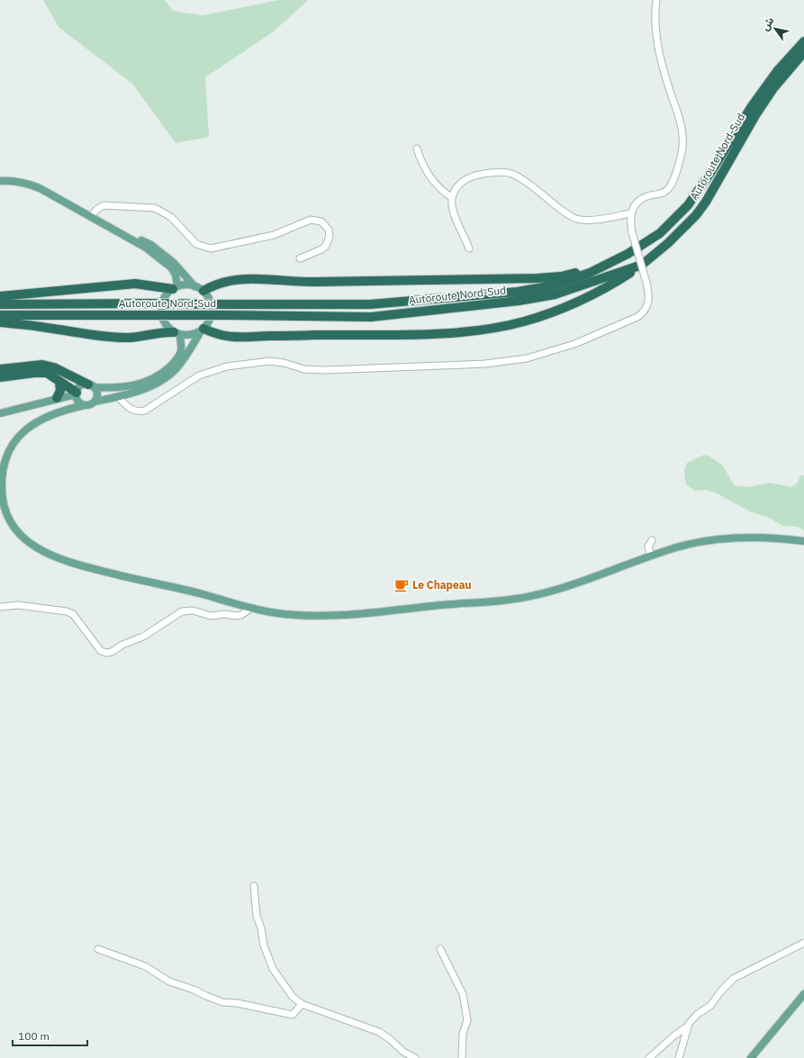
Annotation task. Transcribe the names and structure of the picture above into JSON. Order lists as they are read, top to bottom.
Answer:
{
  "streets": {
    "highway": ["Autoroute Nord-Sud"]
  },
  "places": {
    "cafe": ["Le Chapeau"]
  },
  "scale_bar": "100 m",
  "north": "top left"
}
